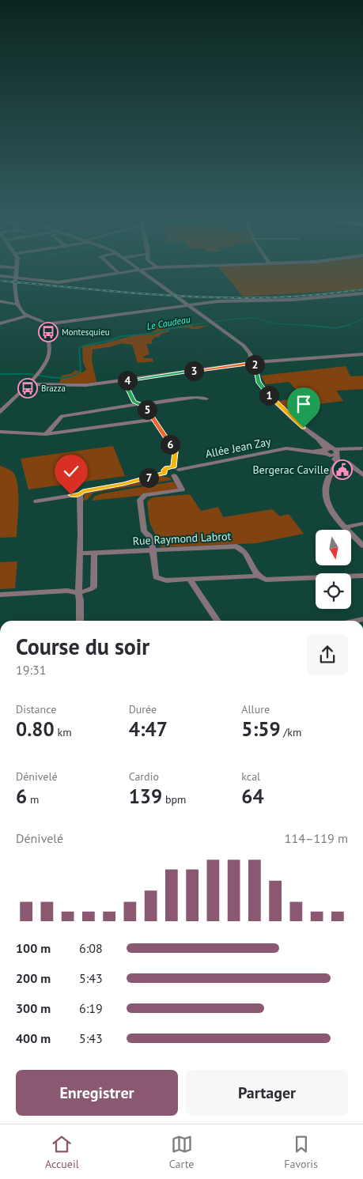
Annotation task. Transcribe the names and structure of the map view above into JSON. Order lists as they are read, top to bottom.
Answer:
{
  "streets": {
    "street": ["Allée Jean Zay", "Rue Raymond Labrot"]
  },
  "water": ["Le Caudeau"],
  "places": {
    "bus stop": ["Montesquieu", "Brazza"],
    "public building": ["Bergerac Caville"]
  },
  "north": "bottom",
  "page": {
    "pins": [
      "2",
      "3",
      "4",
      "1",
      "5",
      "6",
      "7"
    ],
    "heading": ["Course du soir", "19:31"],
    "stats": [
      ["Distance", "0.80 km"],
      ["Durée", "4:47"],
      ["Allure", "5:59 /km"],
      ["Dénivelé", "6 m"],
      ["Cardio", "139 bpm"],
      ["kcal", "64"]
    ],
    "chart": ["Dénivelé", "114–119 m"],
    "list": [
      {
        "name": "100 m",
        "note": "6:08"
      },
      {
        "name": "200 m",
        "note": "5:43"
      },
      {
        "name": "300 m",
        "note": "6:19"
      },
      {
        "name": "400 m",
        "note": "5:43"
      }
    ],
    "buttons": ["Enregistrer", "Partager"],
    "tabs": ["Accueil", "Carte", "Favoris"]
  }
}
